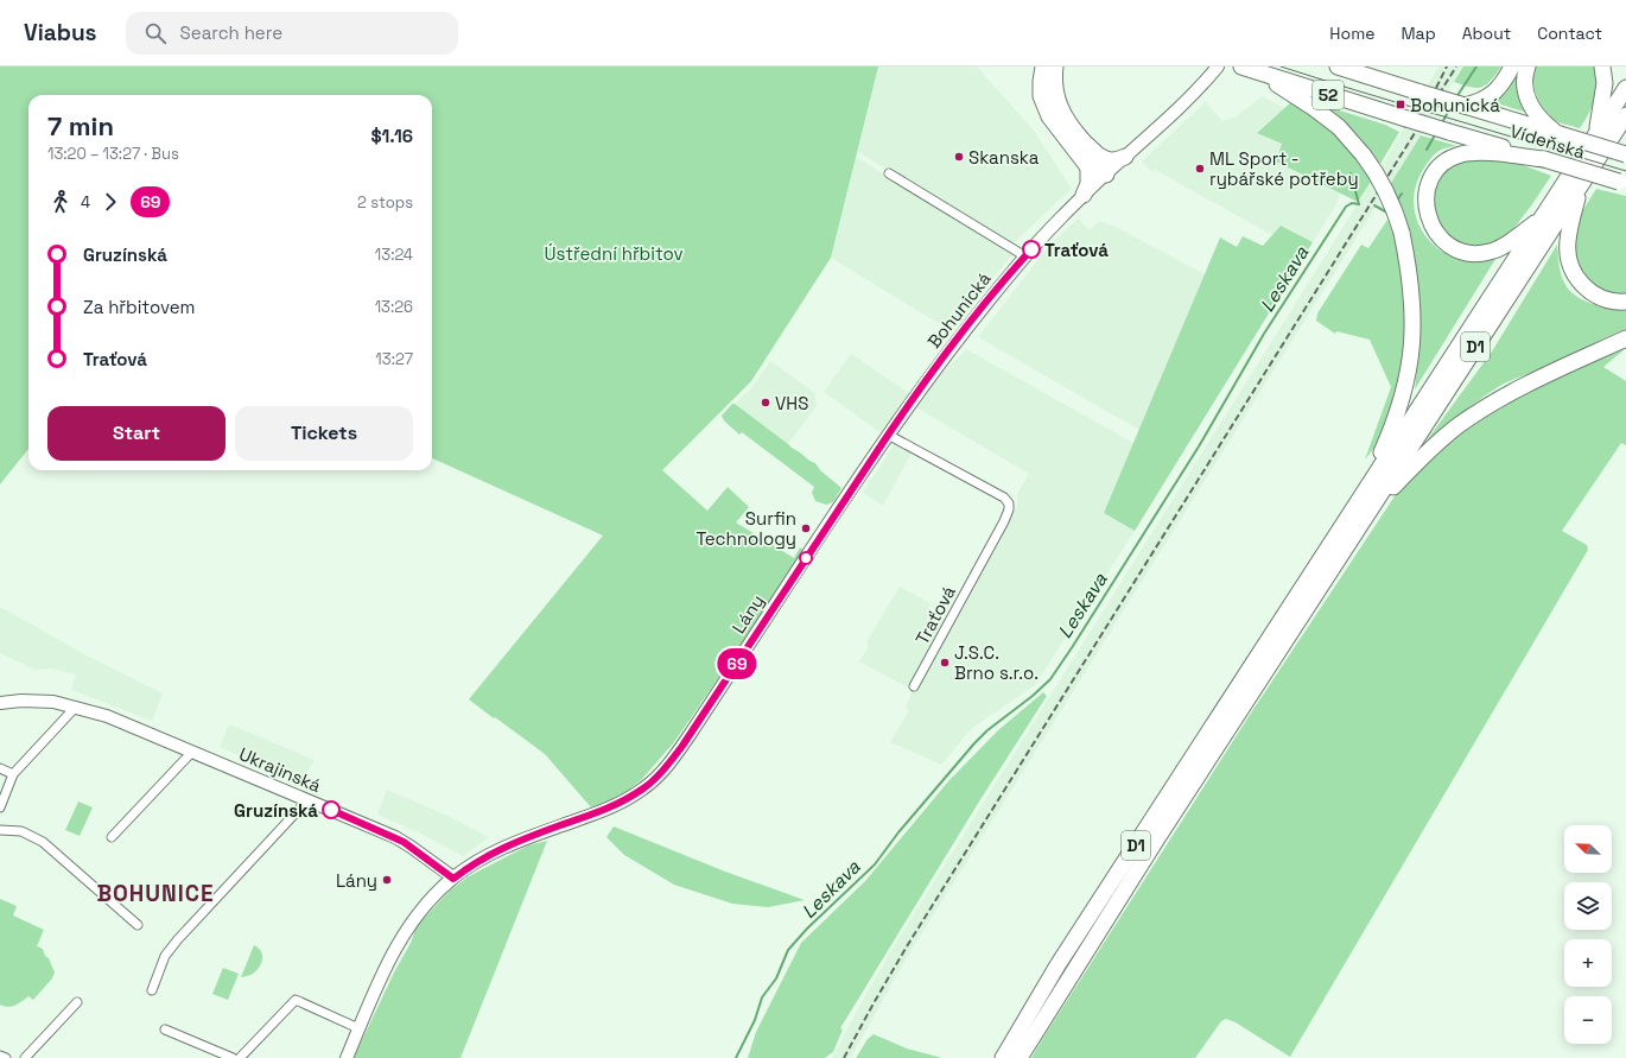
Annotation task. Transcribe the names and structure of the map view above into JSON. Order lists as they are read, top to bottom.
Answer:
{
  "streets": {
    "highway": ["52", "Vídeňská", "D1"],
    "street": [
      "Bohunická",
      "Lány",
      "Traťová",
      "Ukrajinská"
    ]
  },
  "crossings": [
    ["Bohunická", "Lány"],
    ["Lány", "Traťová"],
    ["Lány", "Ukrajinská"]
  ],
  "districts": ["BOHUNICE"],
  "water": ["Leskava"],
  "parks": ["Ústřední hřbitov"],
  "places": {
    "transit": ["Bohunická"],
    "other": [
      "Skanska",
      "ML Sport - rybářské potřeby",
      "Traťová",
      "VHS",
      "Surfin Technology",
      "J.S.C. Brno s.r.o.",
      "Gruzínská",
      "Lány"
    ]
  },
  "lines": ["bus line 69"],
  "north": "top left",
  "page": {
    "header": "Viabus",
    "search": "Search here",
    "nav": [
      "Home",
      "Map",
      "About",
      "Contact"
    ],
    "on_map": "69",
    "heading": ["7 min", "13:20 – 13:27 · Bus", "$1.16"],
    "legs": ["4", "69", "2 stops"],
    "list": [
      {
        "name": "Gruzínská",
        "value": "13:24"
      },
      {
        "name": "Za hřbitovem",
        "value": "13:26"
      },
      {
        "name": "Traťová",
        "value": "13:27"
      }
    ],
    "buttons": ["Start", "Tickets"],
    "map_buttons": ["+", "−"]
  }
}
